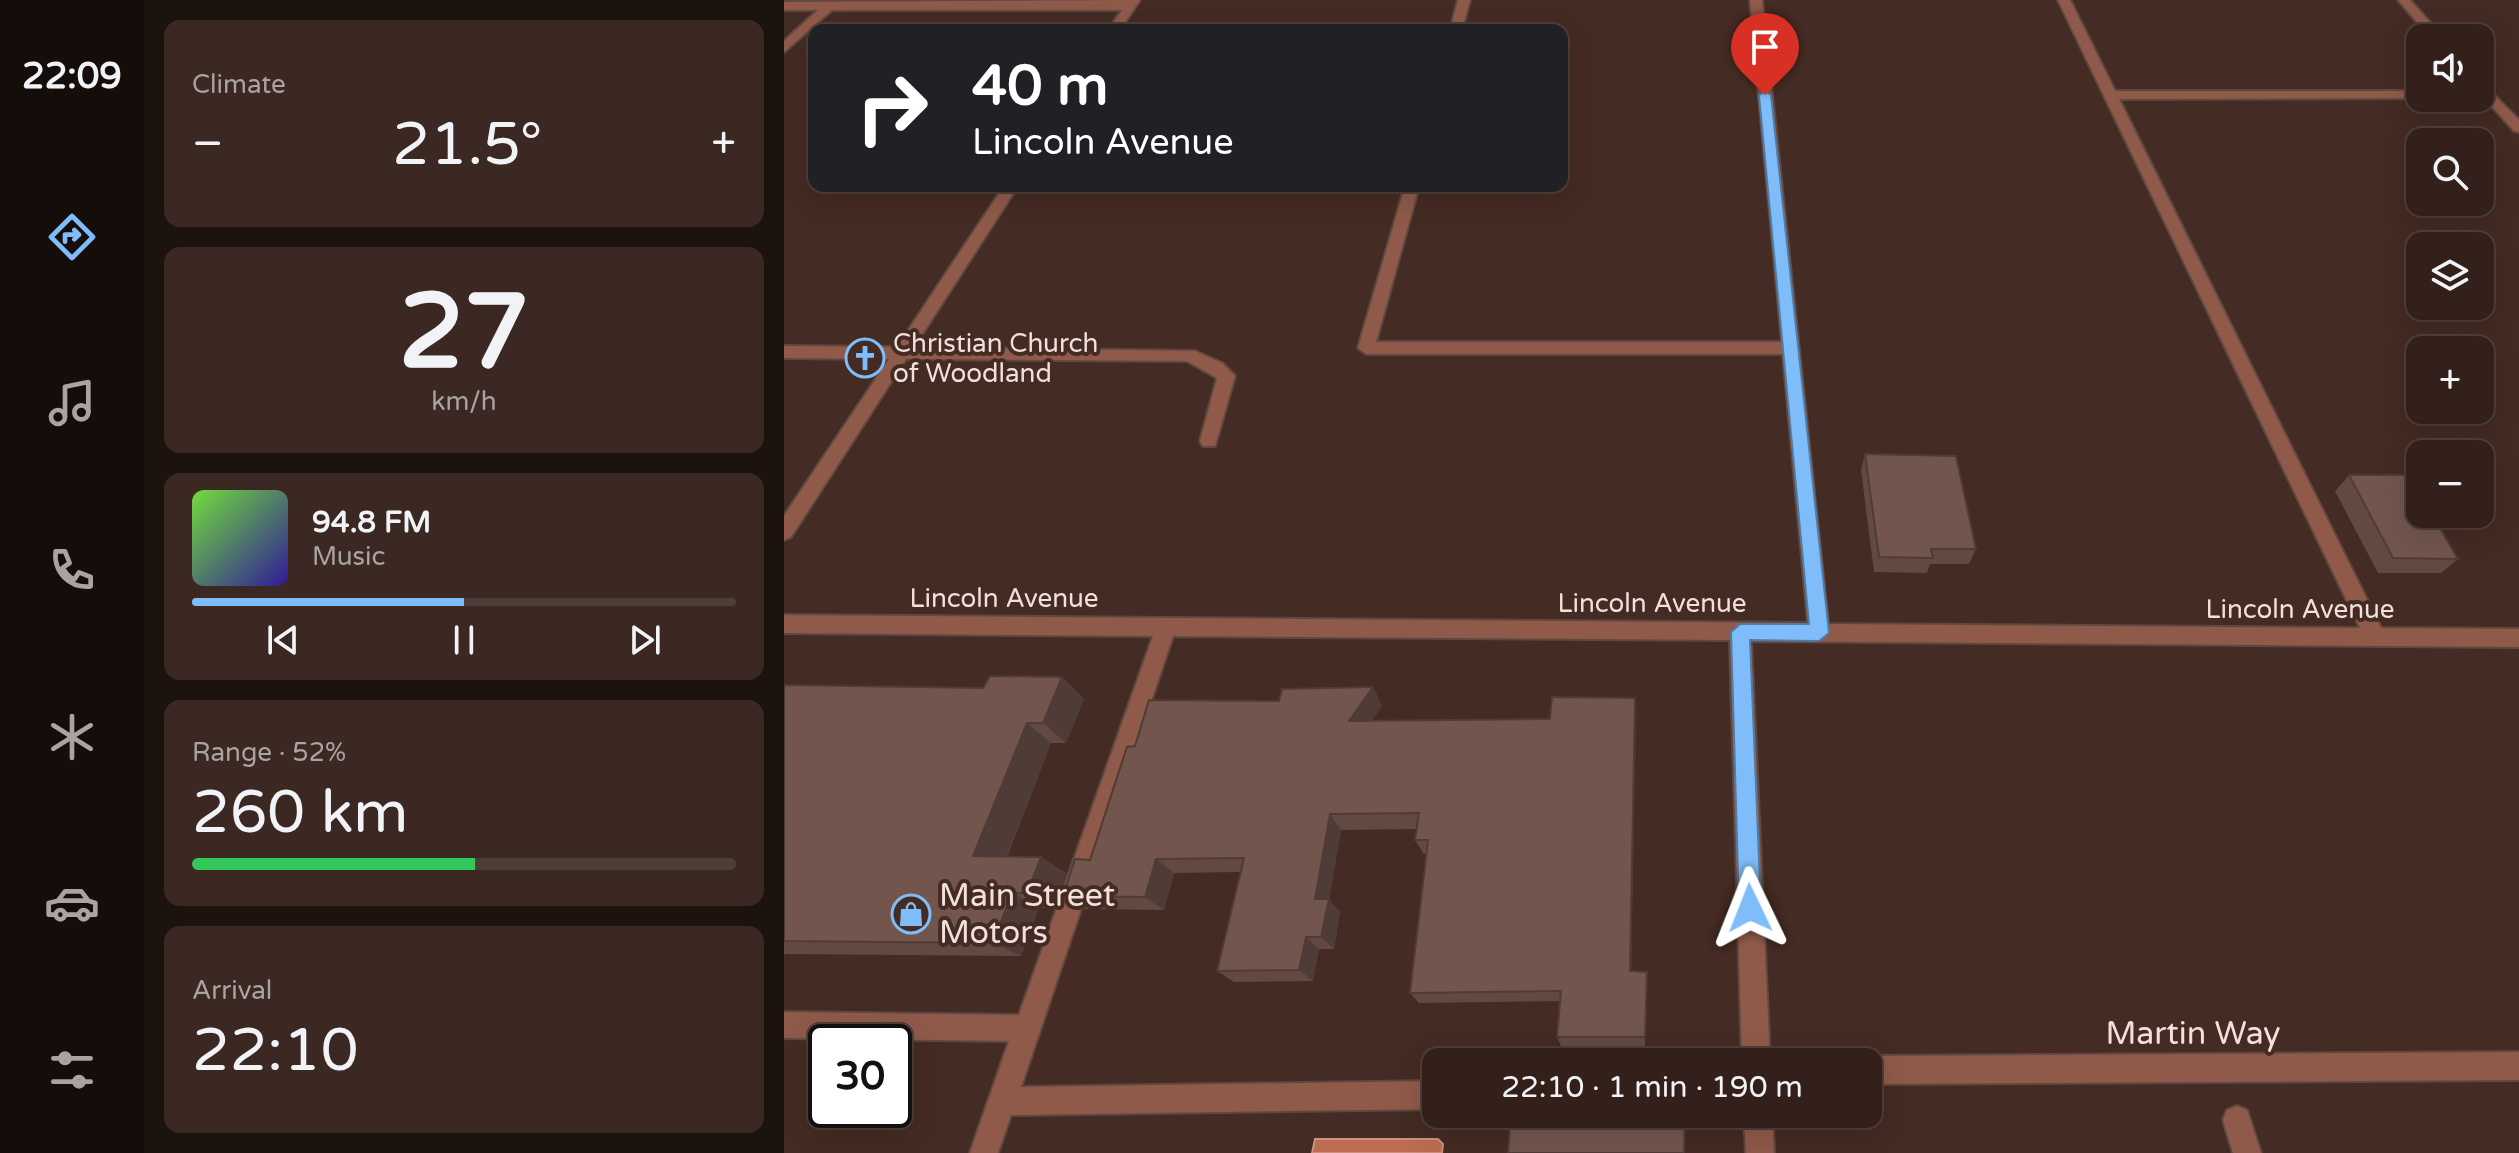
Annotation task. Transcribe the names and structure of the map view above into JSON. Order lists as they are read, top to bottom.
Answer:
{
  "streets": {
    "street": ["Lincoln Avenue", "Martin Way"]
  },
  "places": {
    "church": ["Christian Church of Woodland"],
    "shop": ["Main Street Motors"]
  },
  "page": {
    "tabs": "22:09",
    "tile": [
      "Climate",
      ["27", "km/h"],
      ["Range · 52%", "260 km"],
      ["Arrival", "22:10"]
    ],
    "map_buttons": ["+", "−"],
    "turn": ["40 m", "Lincoln Avenue"],
    "heat": ["−", "21.5°", "+"],
    "song": ["94.8 FM", "Music"],
    "limit": "30",
    "trip": "22:10 · 1 min · 190 m"
  }
}
